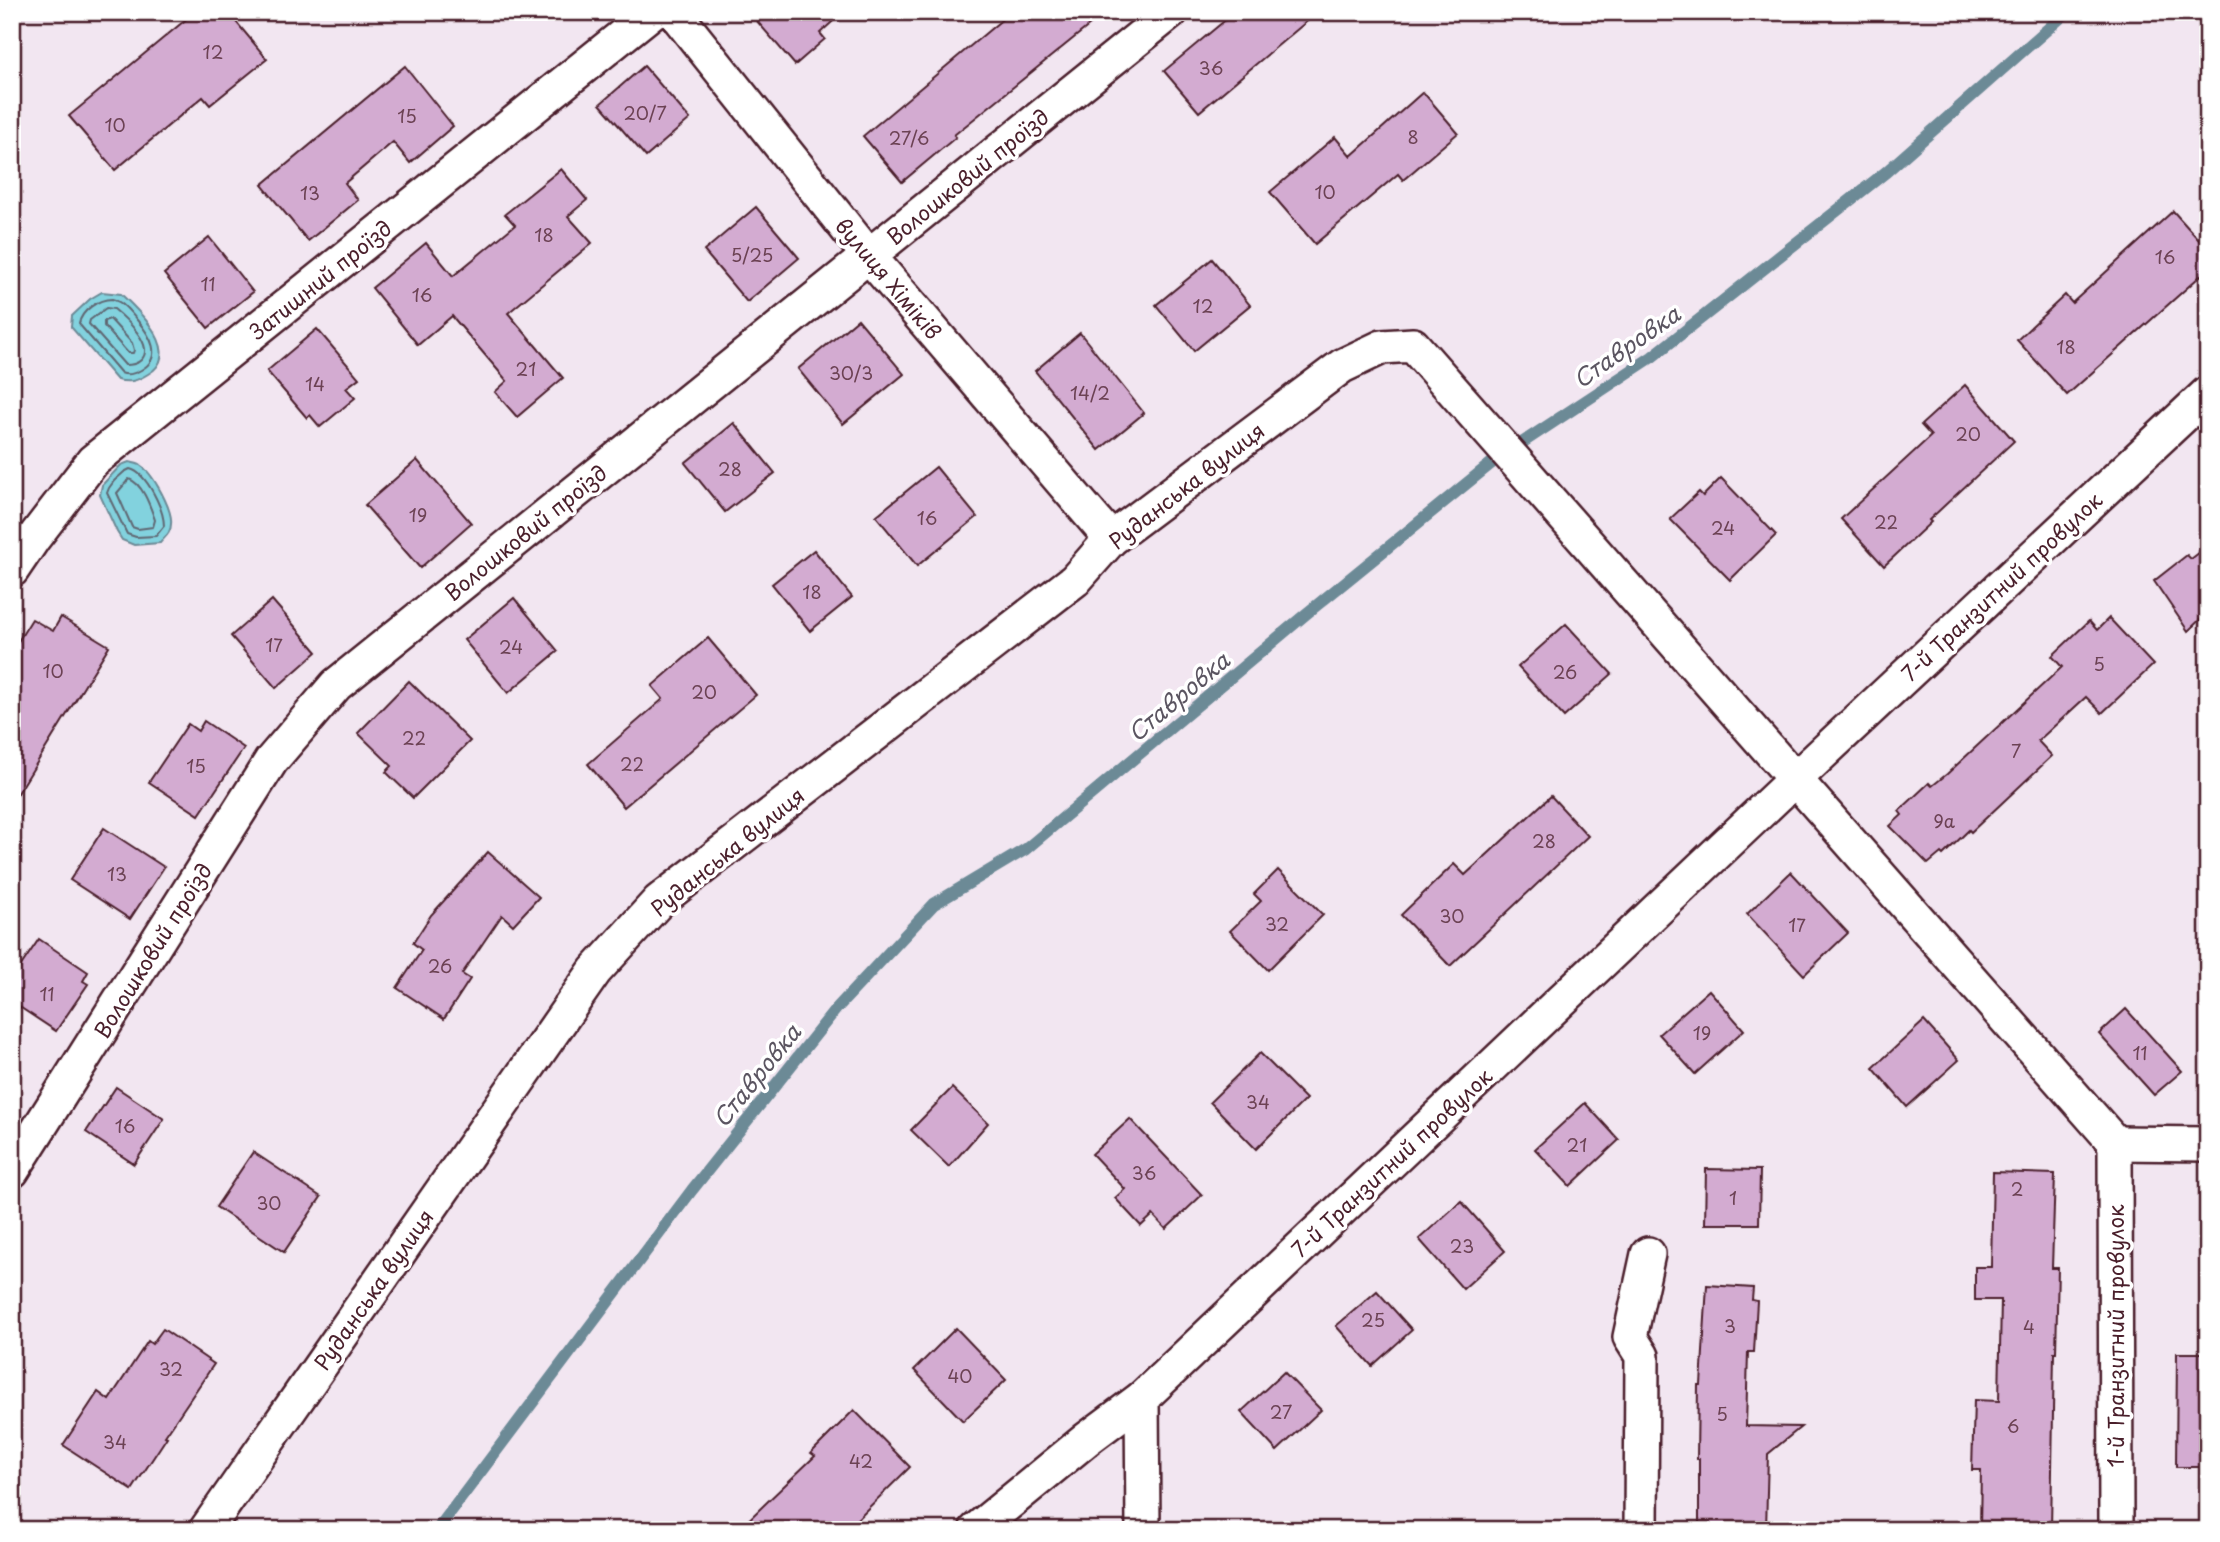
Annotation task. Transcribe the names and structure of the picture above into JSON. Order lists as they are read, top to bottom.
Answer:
{
  "streets": {
    "street": [
      "Волошковий проїзд",
      "вулиця Хіміків",
      "Затишний проїзд",
      "Руданська вулиця",
      "7-й Транзитний провулок",
      "1-й Транзитний провулок"
    ]
  },
  "crossings": [
    ["Волошковий проїзд", "вулиця Хіміків"],
    ["вулиця Хіміків", "Руданська вулиця"],
    ["Руданська вулиця", "7-й Транзитний провулок"]
  ],
  "water": ["Ставровка"],
  "house_numbers": [
    "12",
    "36",
    "20/7",
    "15",
    "10",
    "8",
    "27/6",
    "10",
    "13",
    "18",
    "5/25",
    "16",
    "11",
    "16",
    "12",
    "18",
    "21",
    "30/3",
    "14",
    "14/2",
    "20",
    "28",
    "19",
    "16",
    "22",
    "24",
    "18",
    "17",
    "24",
    "5",
    "10",
    "26",
    "20",
    "22",
    "7",
    "22",
    "15",
    "9а",
    "28",
    "13",
    "30",
    "32",
    "17",
    "26",
    "11",
    "19",
    "11",
    "34",
    "16",
    "21",
    "36",
    "2",
    "1",
    "30",
    "23",
    "25",
    "3",
    "4",
    "32",
    "40",
    "27",
    "5",
    "6",
    "34",
    "42"
  ]
}
